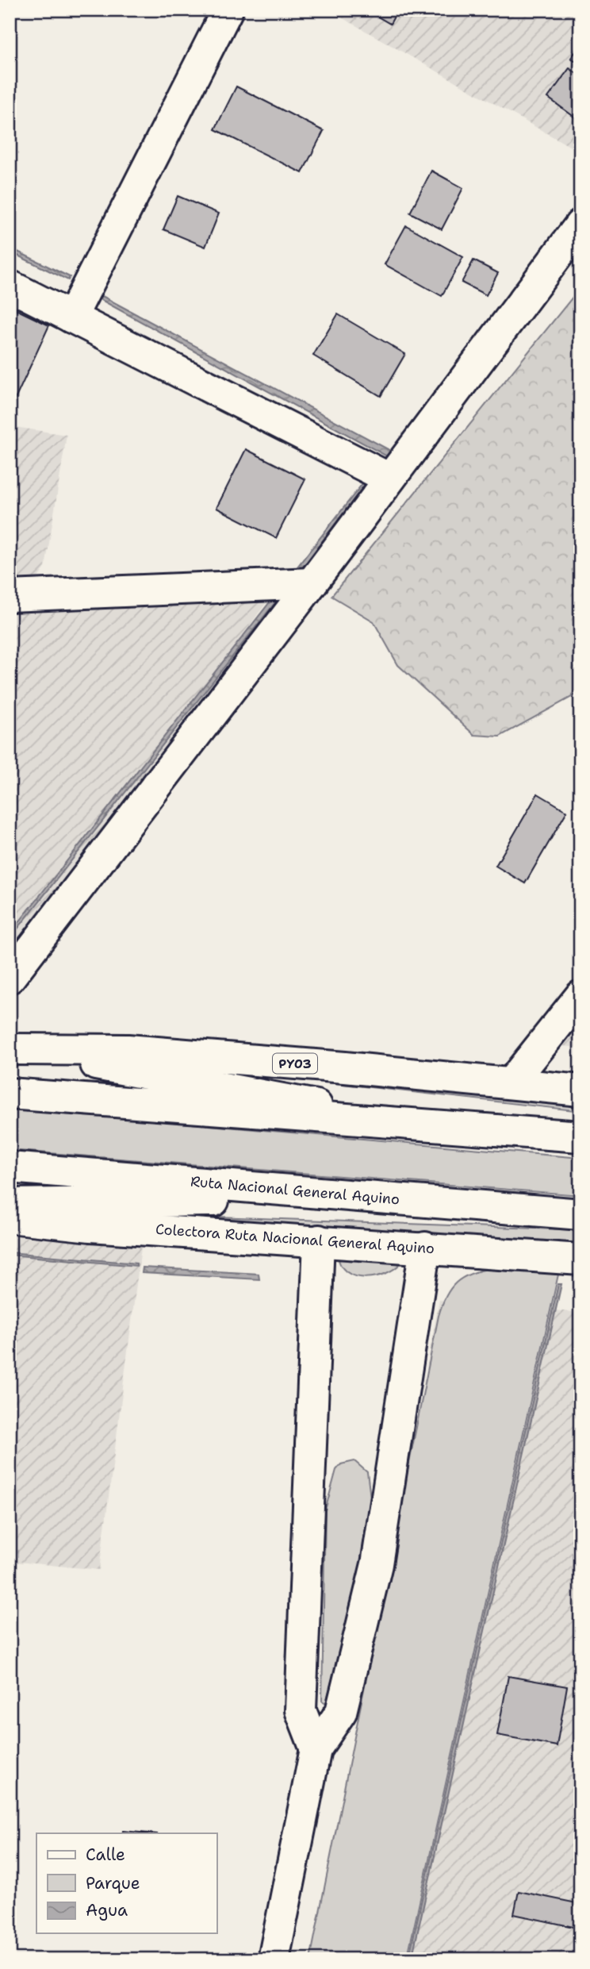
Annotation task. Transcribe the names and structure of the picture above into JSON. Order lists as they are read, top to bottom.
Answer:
{
  "streets": {
    "main road": ["PY03", "Ruta Nacional General Aquino", "Colectora Ruta Nacional General Aquino"]
  },
  "legend": ["Calle", "Parque", "Agua"]
}
